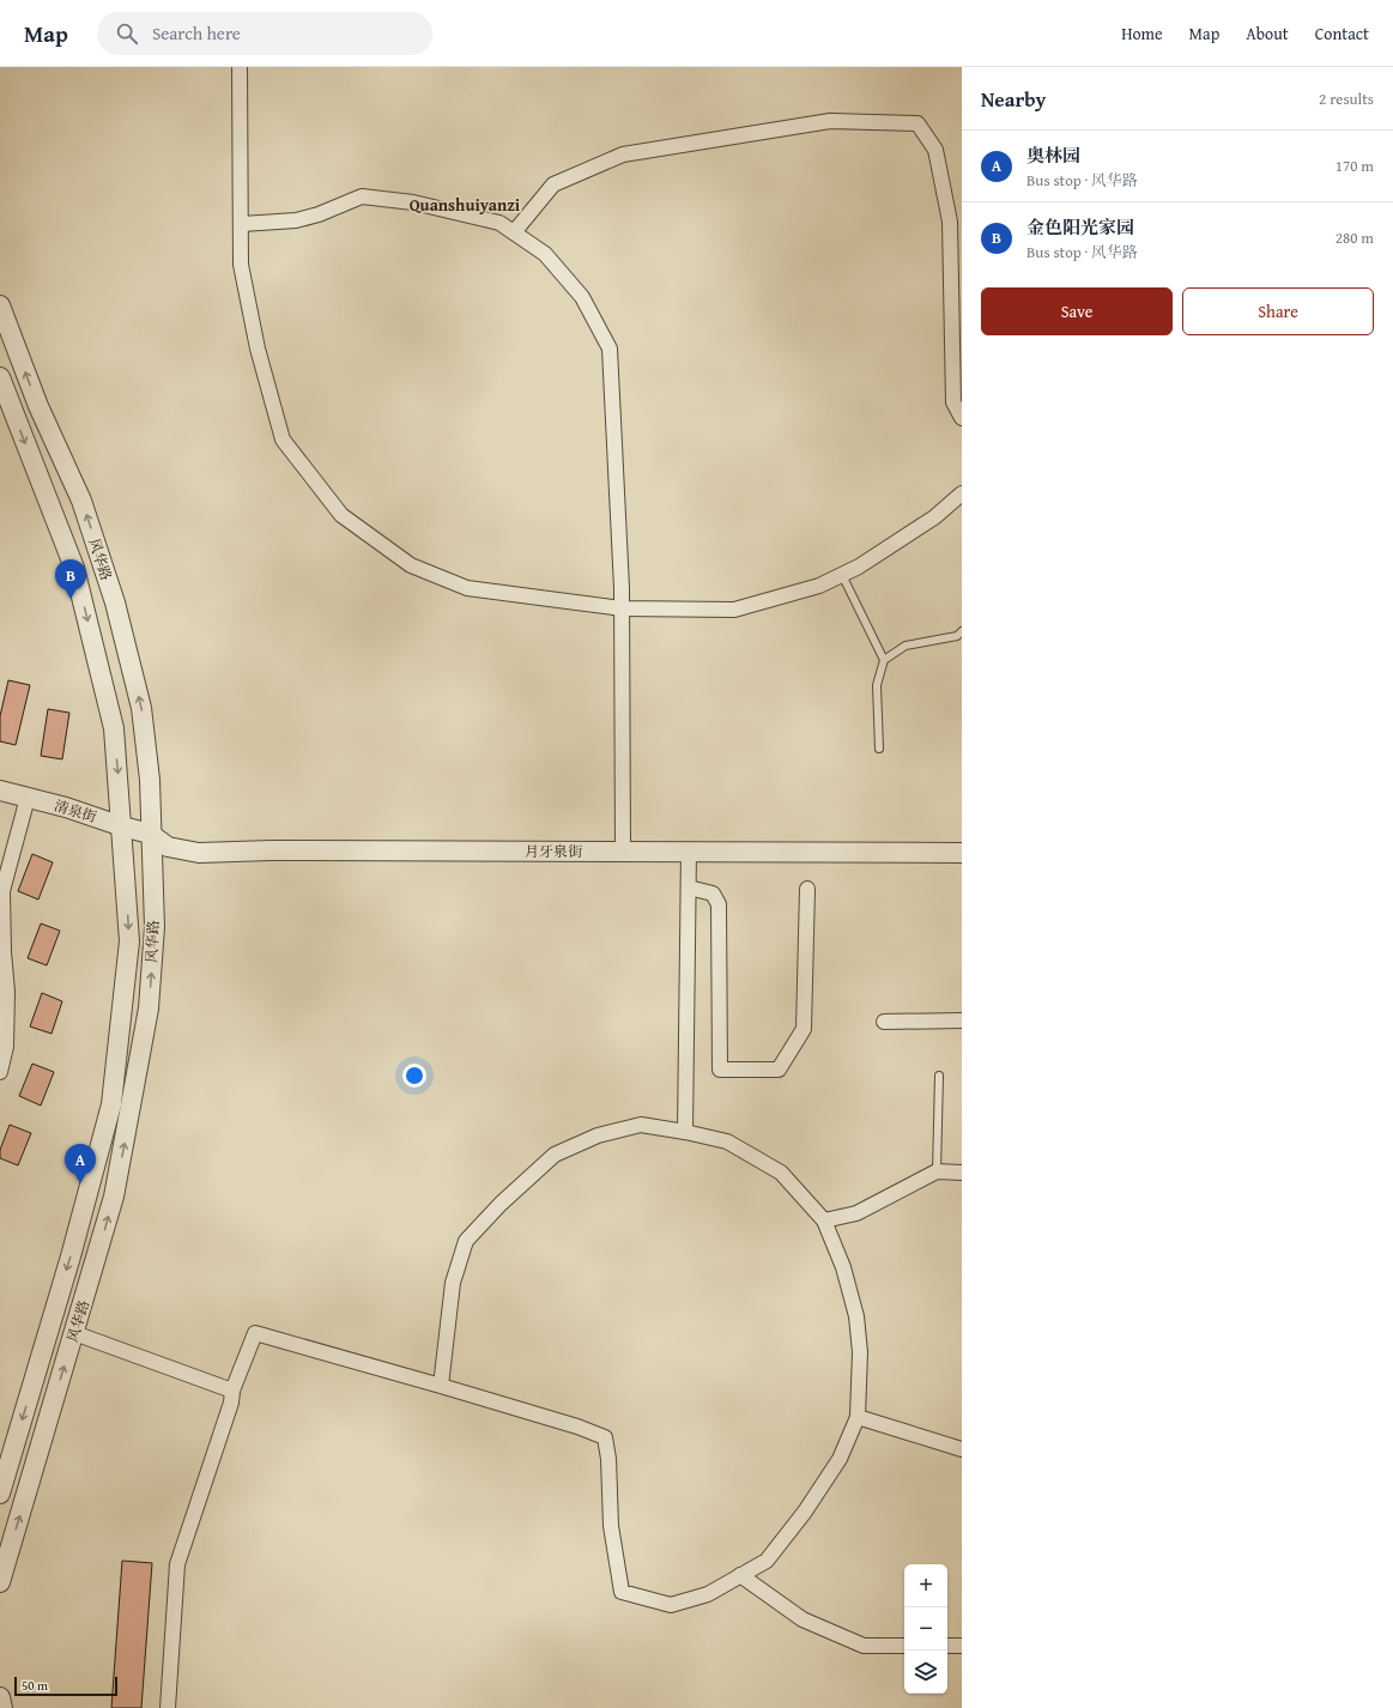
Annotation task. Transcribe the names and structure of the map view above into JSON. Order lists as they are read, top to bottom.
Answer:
{
  "streets": {
    "street": ["风华路", "清泉街", "月牙泉街"]
  },
  "crossings": [
    ["风华路", "清泉街"],
    ["风华路", "月牙泉街"],
    ["清泉街", "月牙泉街"]
  ],
  "districts": ["Quanshuiyanzi"],
  "scale_bar": "50 m",
  "page": {
    "header": "Map",
    "search": "Search here",
    "nav": [
      "Home",
      "Map",
      "About",
      "Contact"
    ],
    "heading": ["Nearby", "2 results"],
    "list": [
      {
        "mark": "A",
        "name": "奥林园",
        "note": "Bus stop · 风华路",
        "value": "170 m"
      },
      {
        "mark": "B",
        "name": "金色阳光家园",
        "note": "Bus stop · 风华路",
        "value": "280 m"
      }
    ],
    "buttons": ["Save", "Share"],
    "pins": ["B", "A"],
    "map_buttons": ["+", "−"],
    "scale": "50 m"
  }
}
